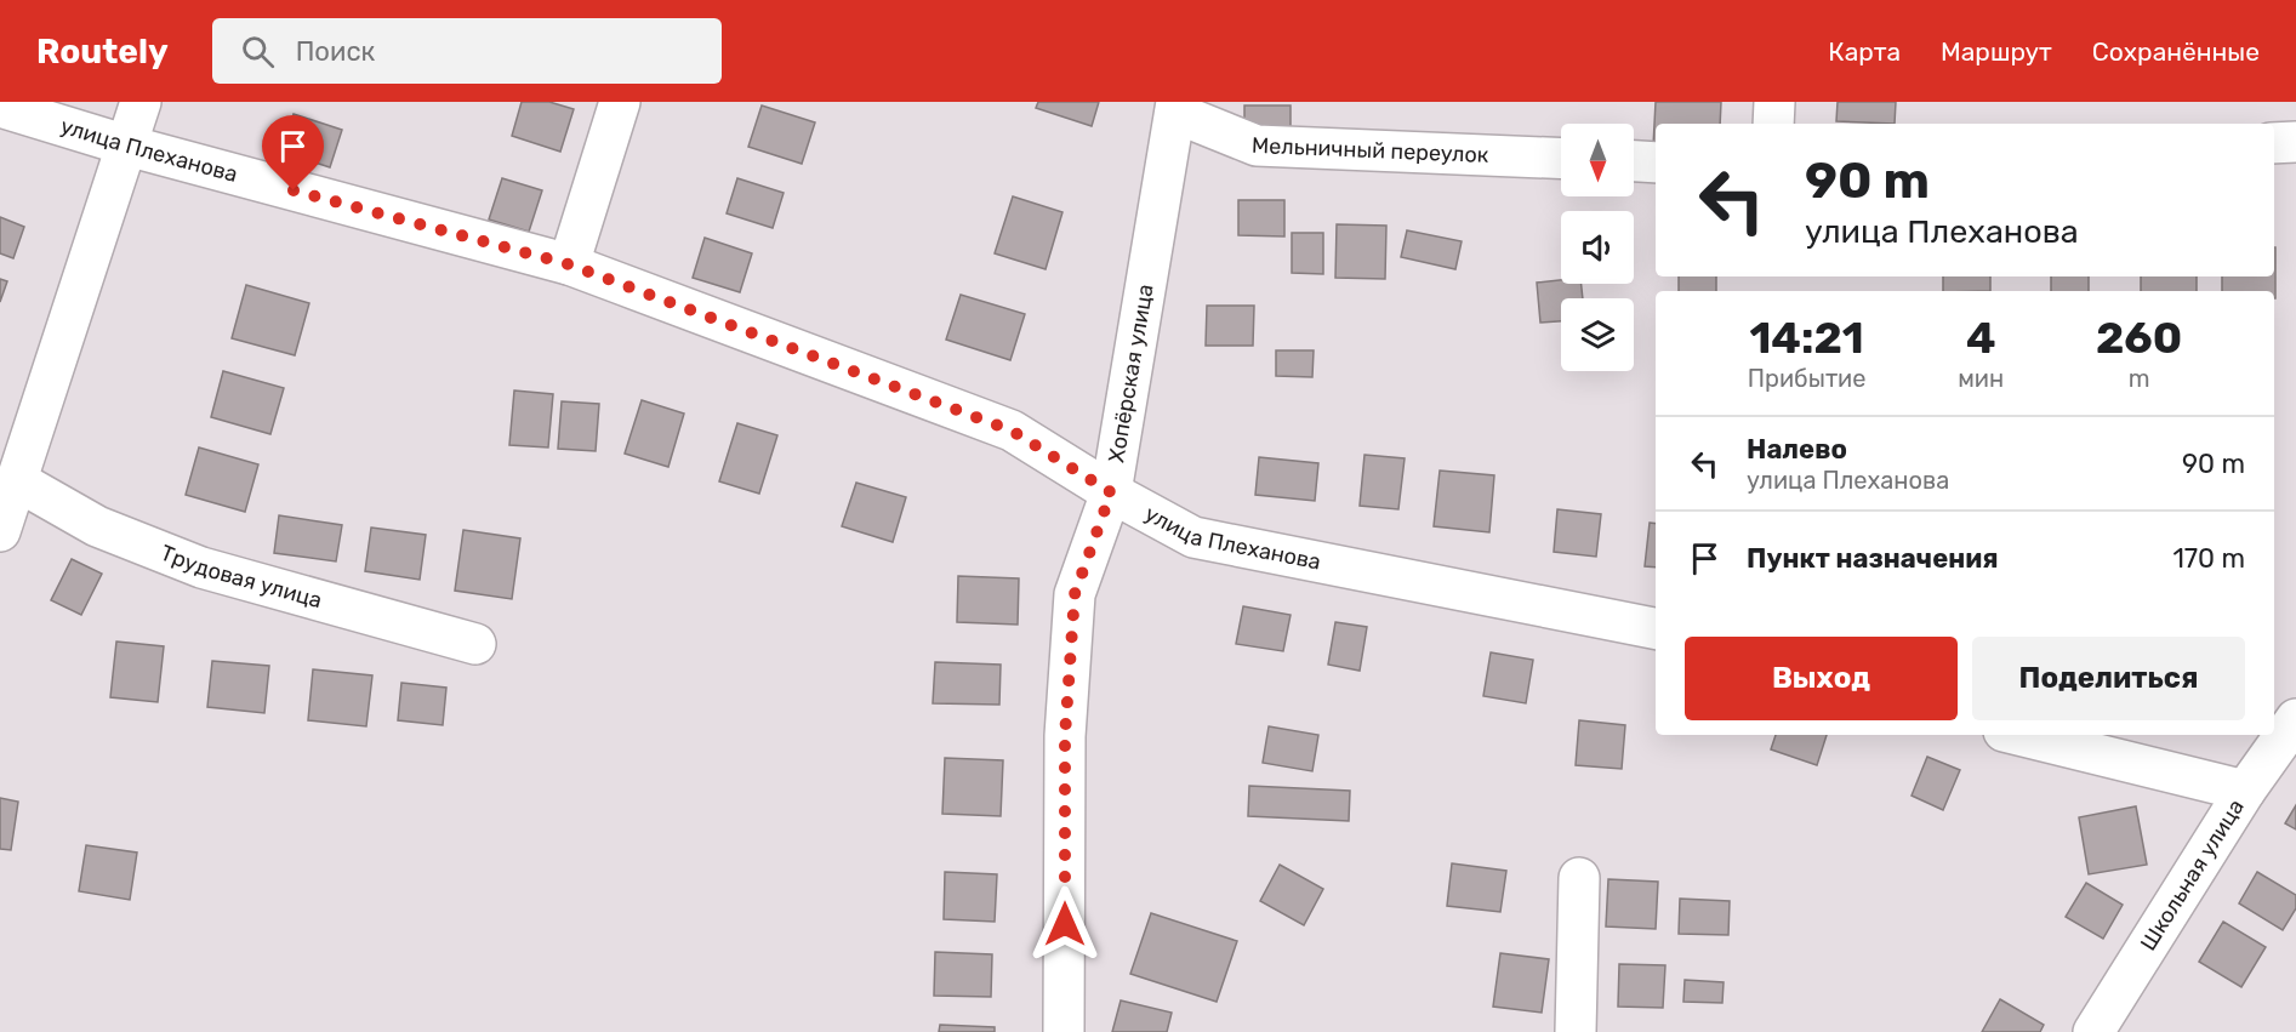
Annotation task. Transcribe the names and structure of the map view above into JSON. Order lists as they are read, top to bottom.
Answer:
{
  "streets": {
    "street": [
      "Мельничный переулок",
      "улица Плеханова",
      "Хопёрская улица",
      "Трудовая улица",
      "Школьная улица"
    ]
  },
  "crossings": [
    ["Мельничный переулок", "Хопёрская улица"],
    ["улица Плеханова", "Хопёрская улица"]
  ],
  "north": "bottom",
  "page": {
    "header": "Routely",
    "search": "Поиск",
    "nav": ["Карта", "Маршрут", "Сохранённые"],
    "turn": ["90 m", "улица Плеханова"],
    "eta": [
      "14:21",
      "Прибытие",
      "4",
      "мин",
      "260",
      "m"
    ],
    "list": [
      {
        "name": "Налево",
        "note": "улица Плеханова",
        "value": "90 m"
      },
      {
        "name": "Пункт назначения",
        "value": "170 m"
      }
    ],
    "buttons": ["Выход", "Поделиться"]
  }
}
